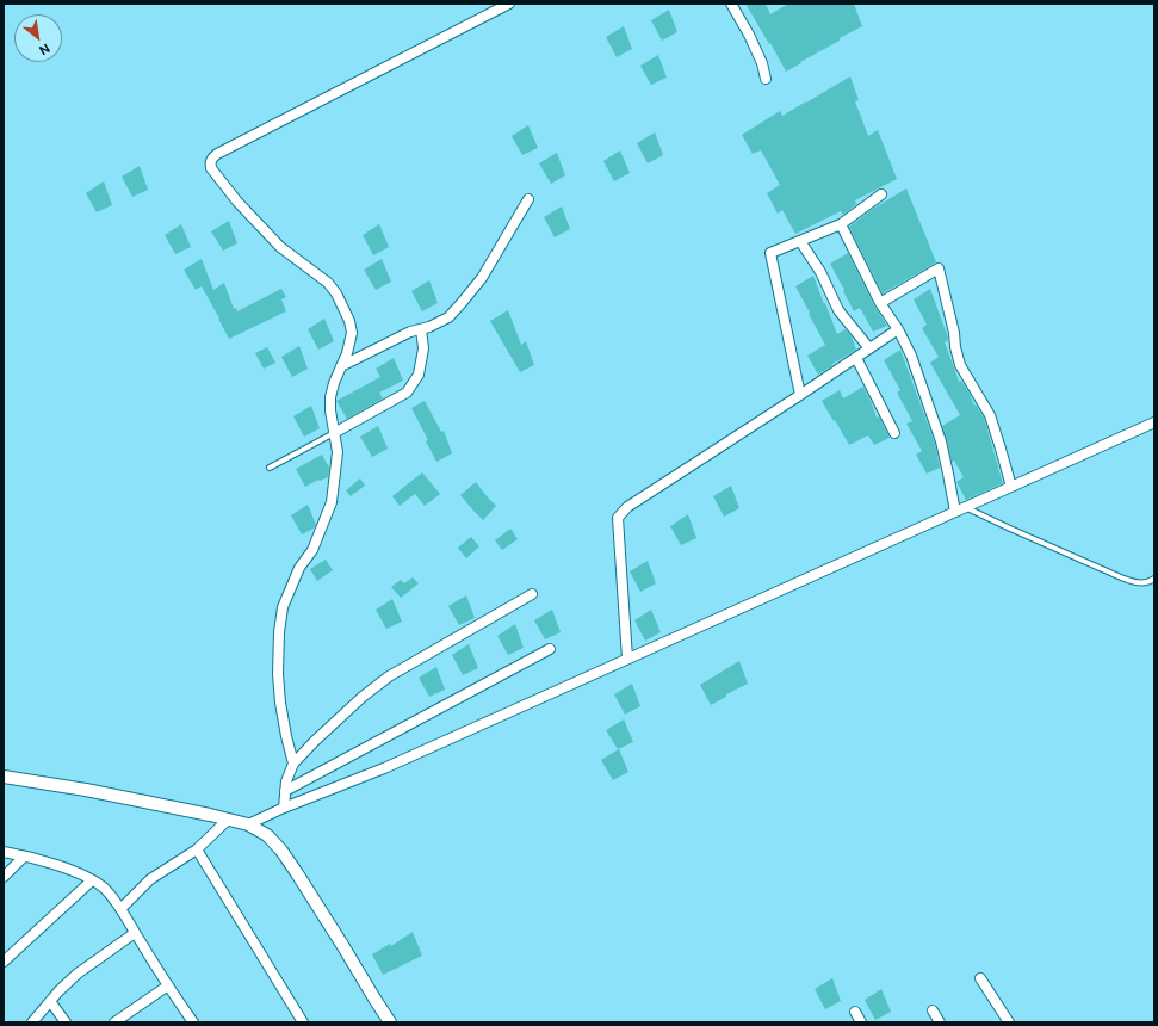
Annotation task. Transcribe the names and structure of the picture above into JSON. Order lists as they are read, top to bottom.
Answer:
{
  "north": "bottom right"
}
